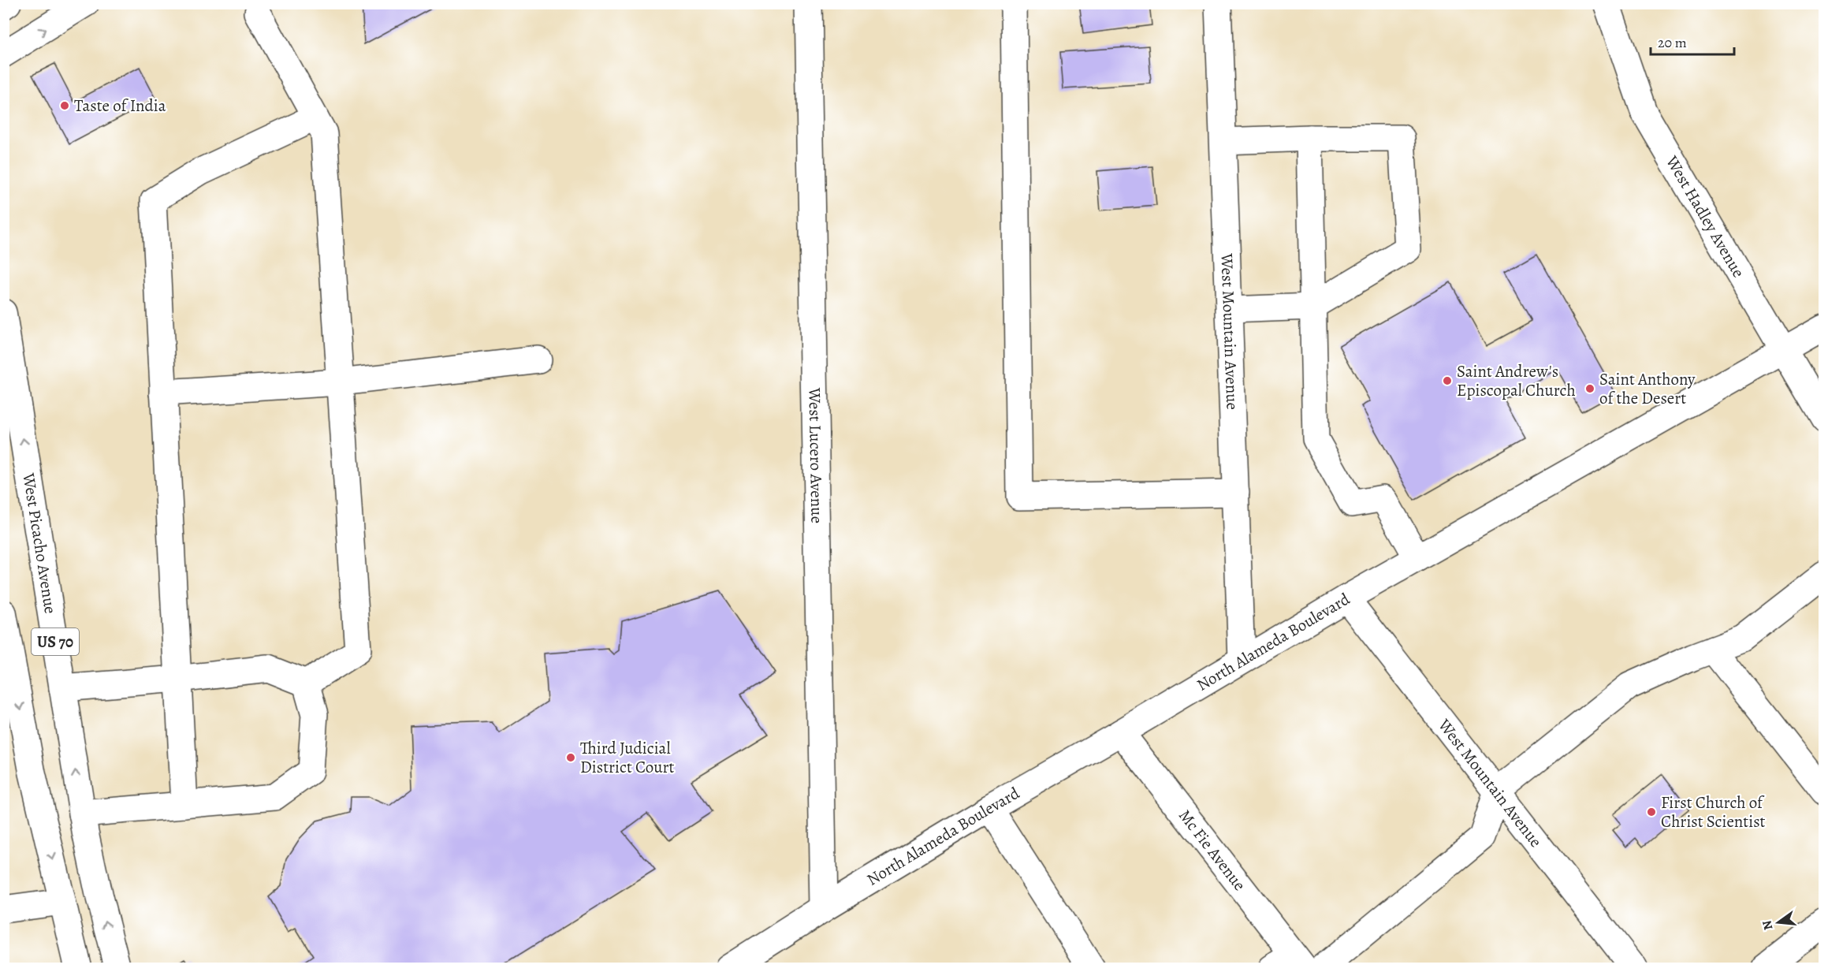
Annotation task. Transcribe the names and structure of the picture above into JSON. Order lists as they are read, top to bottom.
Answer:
{
  "streets": {
    "street": [
      "West Hadley Avenue",
      "West Mountain Avenue",
      "West Lucero Avenue",
      "West Picacho Avenue",
      "US 70",
      "North Alameda Boulevard",
      "Mc Fie Avenue"
    ]
  },
  "crossings": [
    ["West Hadley Avenue", "North Alameda Boulevard"],
    ["West Mountain Avenue", "North Alameda Boulevard"],
    ["West Lucero Avenue", "North Alameda Boulevard"],
    ["North Alameda Boulevard", "Mc Fie Avenue"]
  ],
  "places": [
    "Taste of India",
    "Saint Andrew's Episcopal Church",
    "Saint Anthony of the Desert",
    "Third Judicial District Court",
    "First Church of Christ Scientist"
  ],
  "scale_bar": "20 m",
  "north": "left"
}
